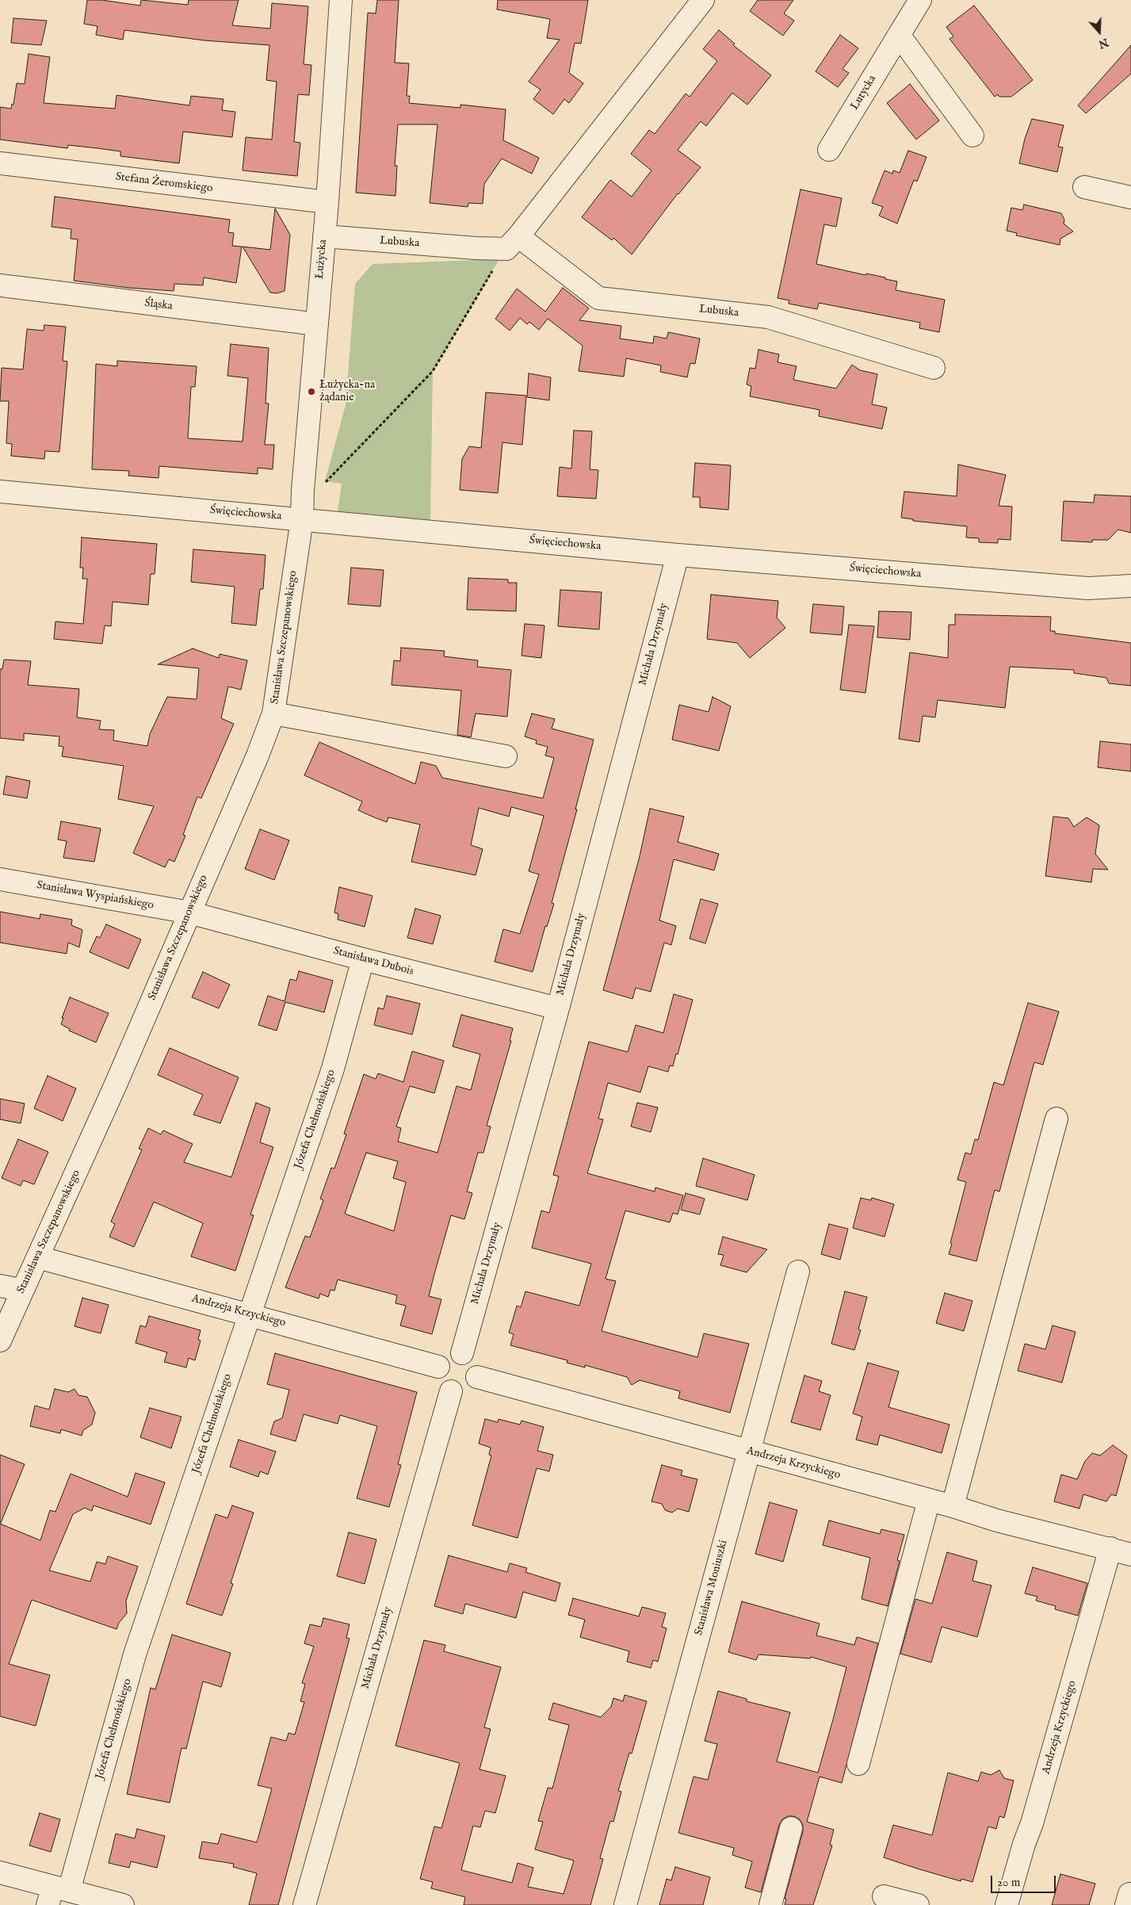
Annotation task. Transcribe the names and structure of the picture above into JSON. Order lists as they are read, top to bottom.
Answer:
{
  "streets": {
    "street": [
      "Lutycka",
      "Stefana Żeromskiego",
      "Lubuska",
      "Łużycka",
      "Śląska",
      "Święciechowska",
      "Stanisława Szczepanowskiego",
      "Michała Drzymały",
      "Stanisława Wyspiańskiego",
      "Stanisława Dubois",
      "Józefa Chełmońskiego",
      "Andrzeja Krzyckiego",
      "Stanisława Moniuszki"
    ]
  },
  "crossings": [
    ["Stefana Żeromskiego", "Łużycka"],
    ["Lubuska", "Łużycka"],
    ["Łużycka", "Śląska"],
    ["Łużycka", "Święciechowska"],
    ["Łużycka", "Stanisława Szczepanowskiego"],
    ["Święciechowska", "Stanisława Szczepanowskiego"],
    ["Święciechowska", "Michała Drzymały"],
    ["Stanisława Szczepanowskiego", "Stanisława Wyspiańskiego"],
    ["Stanisława Szczepanowskiego", "Stanisława Dubois"],
    ["Stanisława Szczepanowskiego", "Andrzeja Krzyckiego"],
    ["Michała Drzymały", "Stanisława Dubois"],
    ["Michała Drzymały", "Andrzeja Krzyckiego"],
    ["Stanisława Wyspiańskiego", "Stanisława Dubois"],
    ["Stanisława Dubois", "Józefa Chełmońskiego"],
    ["Józefa Chełmońskiego", "Andrzeja Krzyckiego"],
    ["Andrzeja Krzyckiego", "Stanisława Moniuszki"]
  ],
  "places": ["Łużycka-na żądanie"],
  "scale_bar": "20 m",
  "north": "bottom"
}
